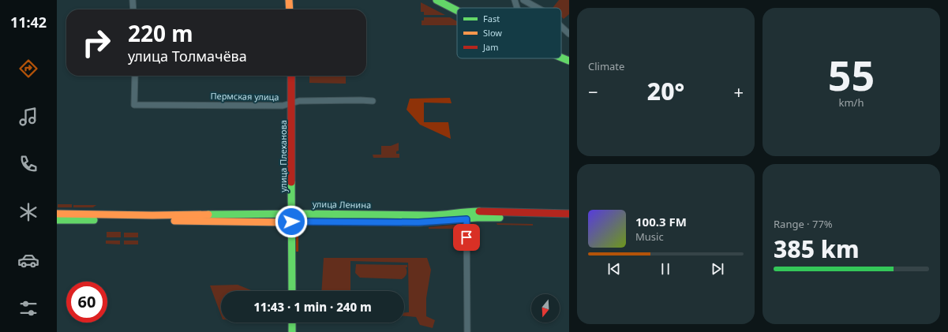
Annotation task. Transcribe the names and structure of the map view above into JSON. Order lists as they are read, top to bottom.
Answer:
{
  "streets": {
    "main road": ["улица Плеханова", "улица Ленина"],
    "street": ["Пермская улица"]
  },
  "crossings": [
    ["Пермская улица", "улица Плеханова"],
    ["улица Плеханова", "улица Ленина"]
  ],
  "legend": ["Fast", "Slow", "Jam"],
  "north": "bottom",
  "page": {
    "tabs": "11:42",
    "tile": [
      "Climate",
      ["55", "km/h"],
      ["Range · 77%", "385 km"]
    ],
    "turn": ["220 m", "улица Толмачёва"],
    "heat": ["−", "20°", "+"],
    "song": ["100.3 FM", "Music"],
    "limit": "60",
    "trip": "11:43 · 1 min · 240 m"
  }
}
